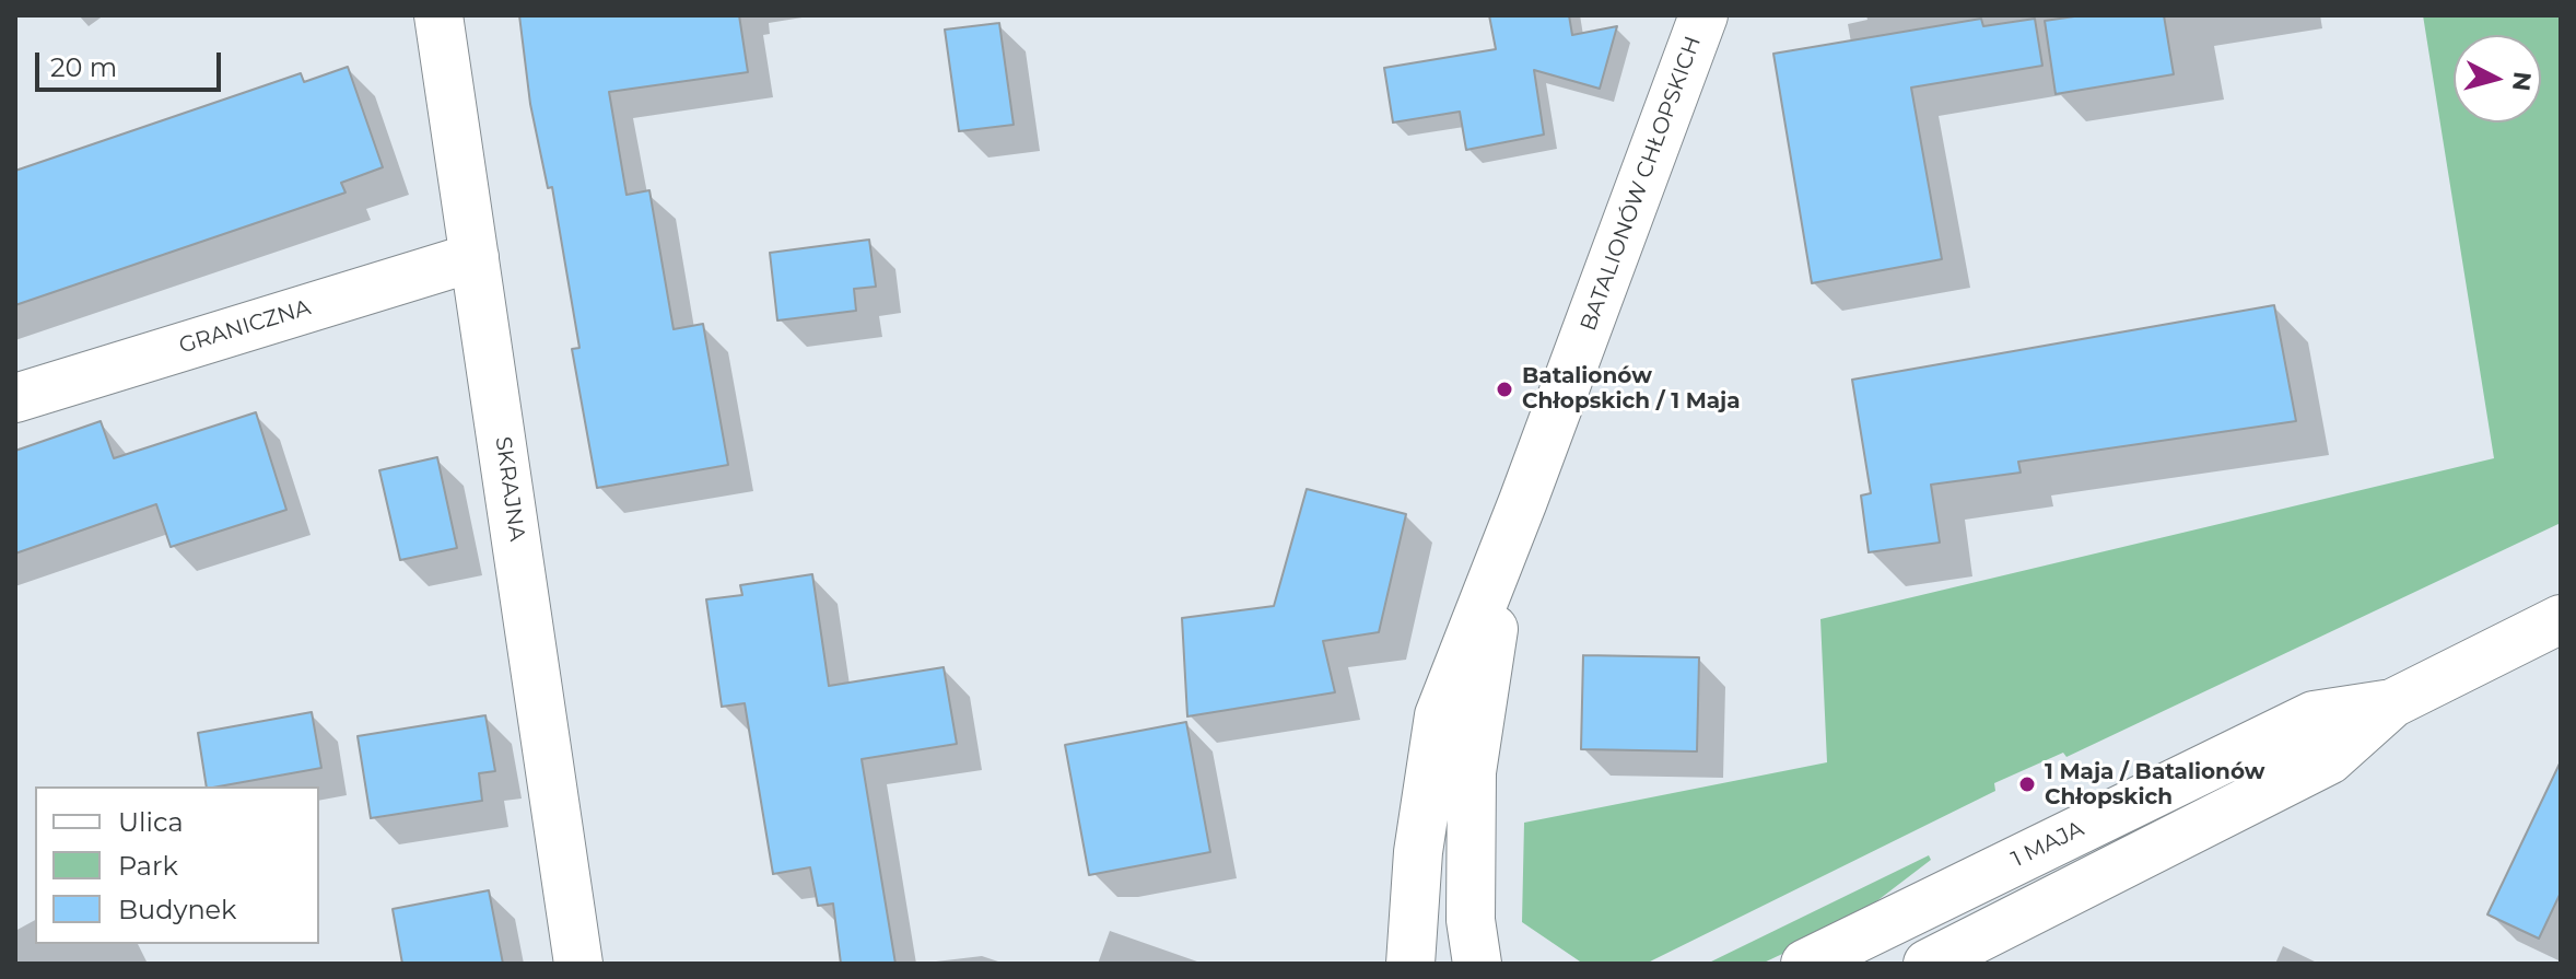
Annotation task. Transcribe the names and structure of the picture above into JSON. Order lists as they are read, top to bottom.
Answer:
{
  "streets": {
    "street": [
      "BATALIONÓW CHŁOPSKICH",
      "GRANICZNA",
      "SKRAJNA",
      "1 MAJA"
    ]
  },
  "crossings": [
    ["GRANICZNA", "SKRAJNA"]
  ],
  "places": ["Batalionów Chłopskich / 1 Maja", "1 Maja / Batalionów Chłopskich"],
  "legend": ["Ulica", "Park", "Budynek"],
  "scale_bar": "20 m",
  "north": "right"
}
